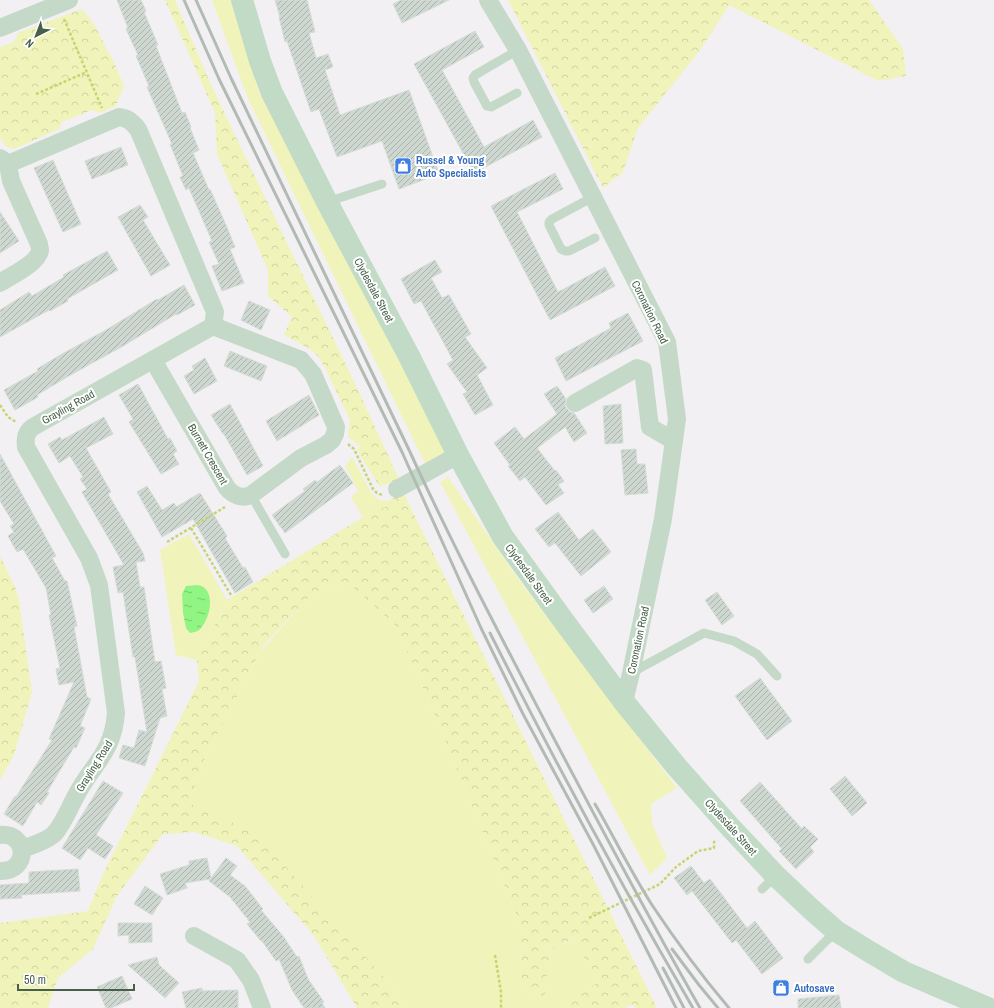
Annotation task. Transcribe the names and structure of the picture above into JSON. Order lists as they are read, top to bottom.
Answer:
{
  "streets": {
    "main road": ["Clydesdale Street"],
    "street": ["Coronation Road", "Grayling Road", "Burnett Crescent"]
  },
  "crossings": [
    ["Clydesdale Street", "Coronation Road"],
    ["Grayling Road", "Burnett Crescent"]
  ],
  "places": {
    "shop": ["Russel & Young Auto Specialists", "Autosave"]
  },
  "scale_bar": "50 m",
  "north": "bottom left"
}
